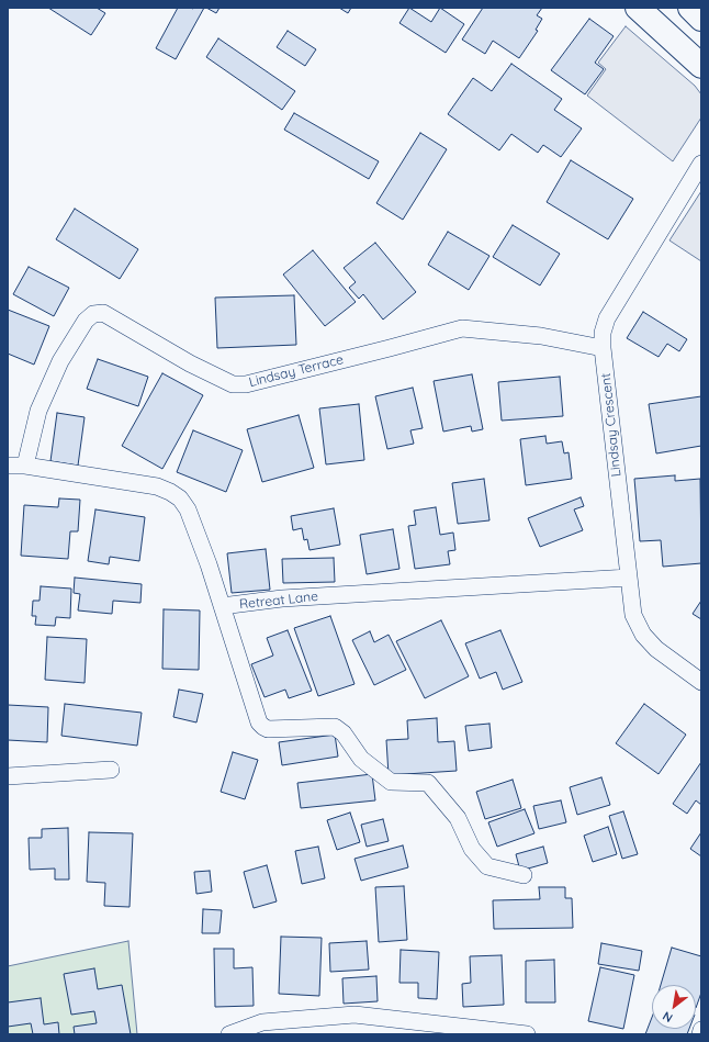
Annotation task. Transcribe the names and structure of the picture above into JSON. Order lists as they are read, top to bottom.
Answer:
{
  "streets": {
    "street": ["Lindsay Terrace", "Lindsay Crescent", "Retreat Lane"]
  },
  "crossings": [
    ["Lindsay Terrace", "Lindsay Crescent"],
    ["Lindsay Terrace", "Retreat Lane"],
    ["Lindsay Crescent", "Retreat Lane"]
  ],
  "north": "bottom left"
}
